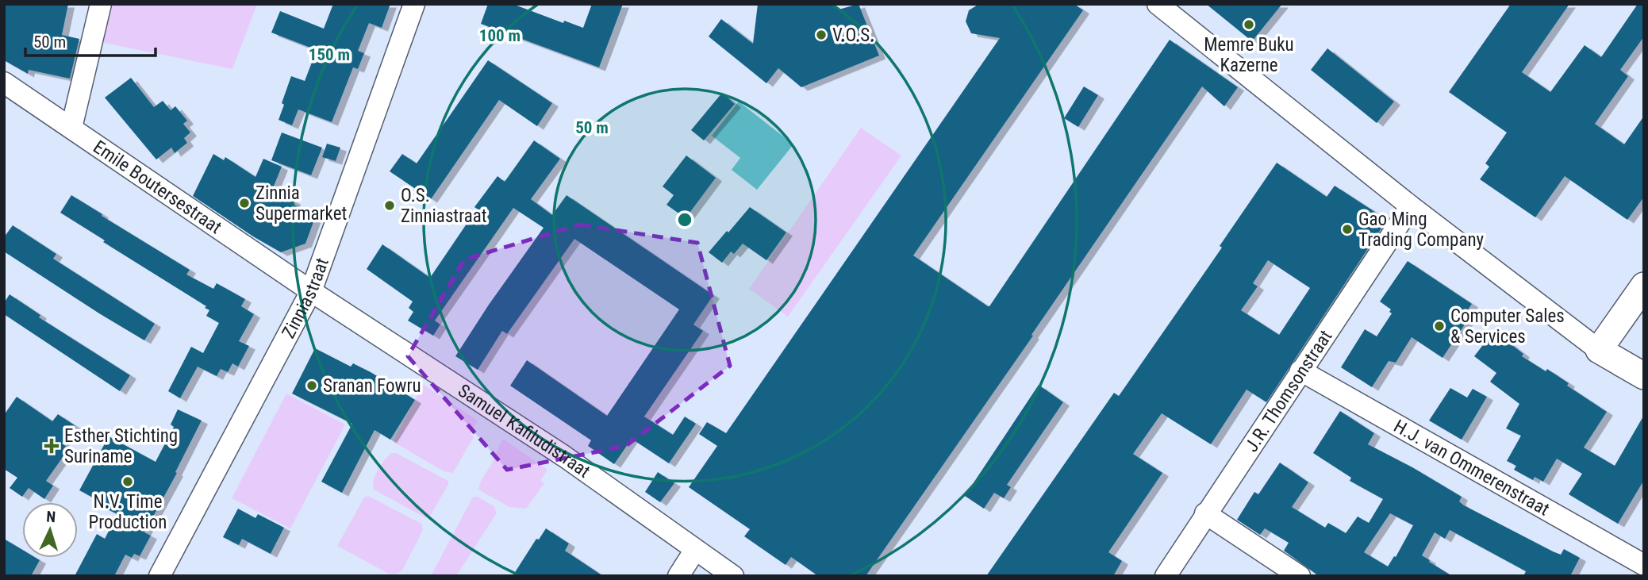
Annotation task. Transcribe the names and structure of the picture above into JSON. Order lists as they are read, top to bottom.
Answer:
{
  "streets": {
    "street": [
      "Emile Boutersestraat",
      "Zinniastraat",
      "J.R. Thomsonstraat",
      "Samuel Kafiludistraat",
      "H.J. van Ommerenstraat"
    ]
  },
  "crossings": [
    ["Emile Boutersestraat", "Zinniastraat"],
    ["Emile Boutersestraat", "Samuel Kafiludistraat"],
    ["Zinniastraat", "Samuel Kafiludistraat"],
    ["J.R. Thomsonstraat", "H.J. van Ommerenstraat"]
  ],
  "places": {
    "other": [
      "Memre Buku Kazerne",
      "V.O.S.",
      "Zinnia Supermarket",
      "O.S. Zinniastraat",
      "Gao Ming Trading Company",
      "Computer Sales & Services",
      "Sranan Fowru",
      "N.V. Time Production"
    ],
    "health": ["Esther Stichting Suriname"]
  },
  "scale_bar": "50 m",
  "north": "top",
  "rings": ["100 m", "150 m", "50 m"]
}
